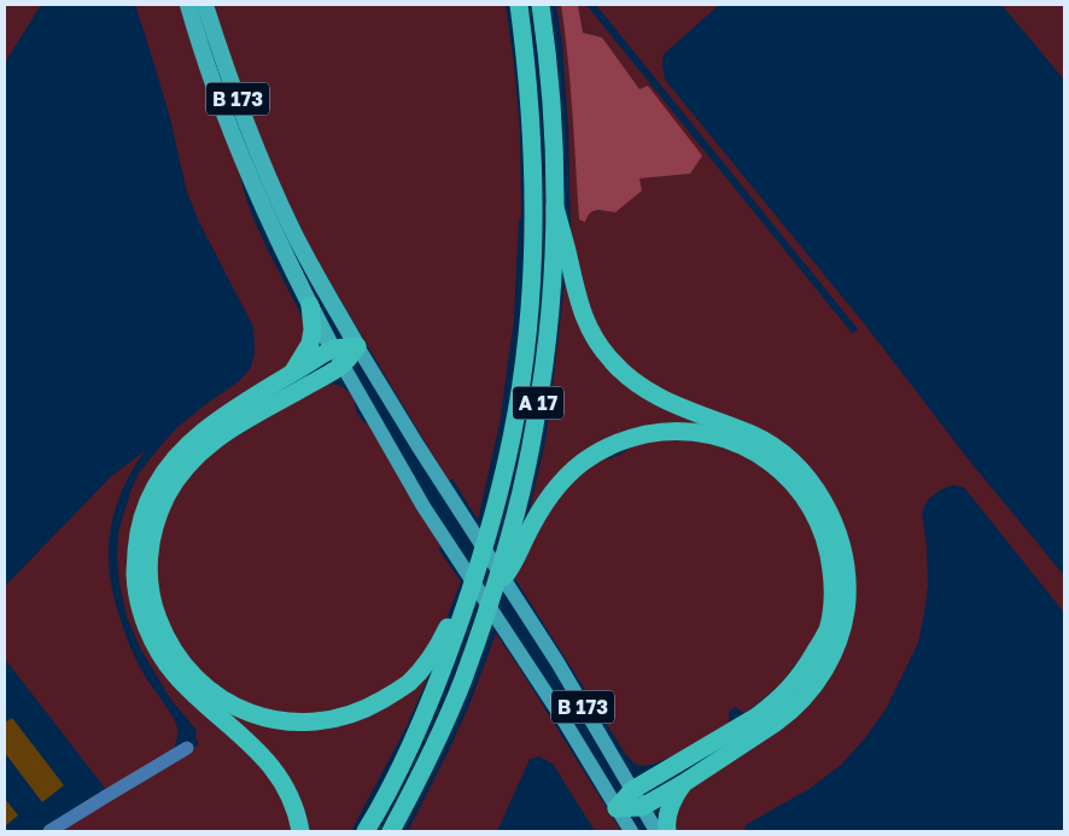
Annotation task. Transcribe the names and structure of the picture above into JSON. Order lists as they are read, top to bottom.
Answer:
{
  "streets": {
    "highway": ["B 173", "A 17"]
  }
}
